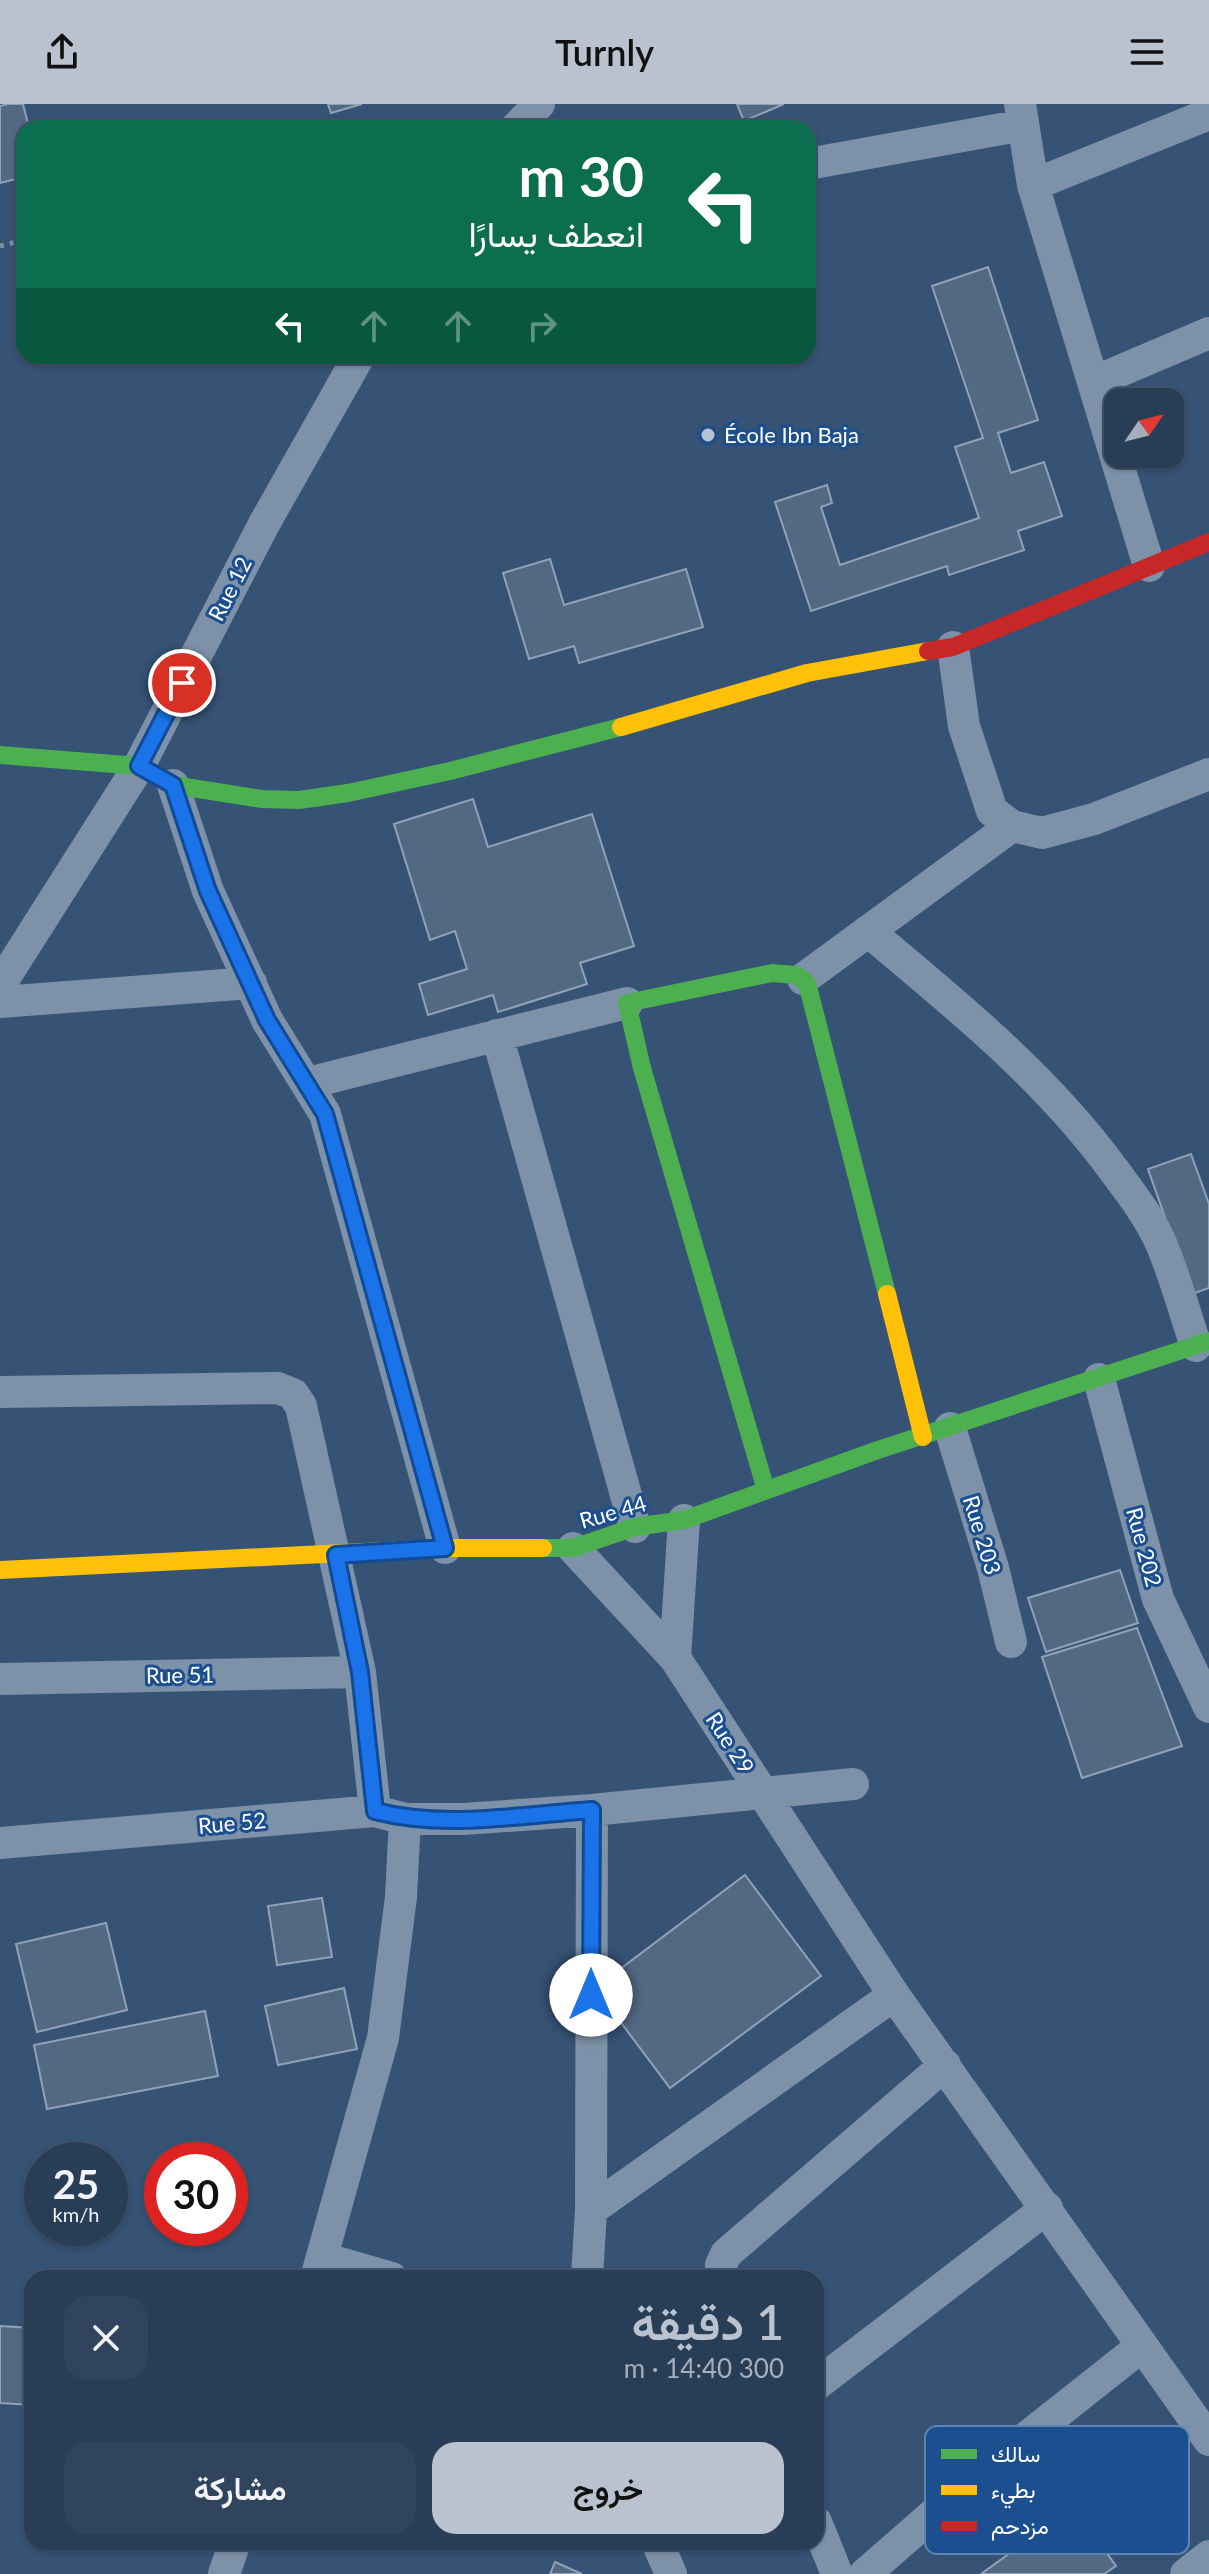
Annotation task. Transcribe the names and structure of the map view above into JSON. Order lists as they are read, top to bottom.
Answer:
{
  "streets": {
    "street": [
      "Rue 12",
      "Rue 44",
      "Rue 203",
      "Rue 202",
      "Rue 51",
      "Rue 29",
      "Rue 52"
    ]
  },
  "crossings": [
    ["Rue 44", "Rue 203"],
    ["Rue 44", "Rue 202"],
    ["Rue 44", "Rue 29"],
    ["Rue 29", "Rue 52"]
  ],
  "places": ["École Ibn Baja"],
  "legend": ["سالك", "بطيء", "مزدحم"],
  "north": "top right",
  "page": {
    "header": "Turnly",
    "turn": ["30 m", "انعطف يسارًا"],
    "speed": "25 km/h",
    "limit": "30",
    "heading": ["1 دقيقة", "300 m · 14:40"],
    "buttons": ["خروج", "مشاركة"]
  }
}
